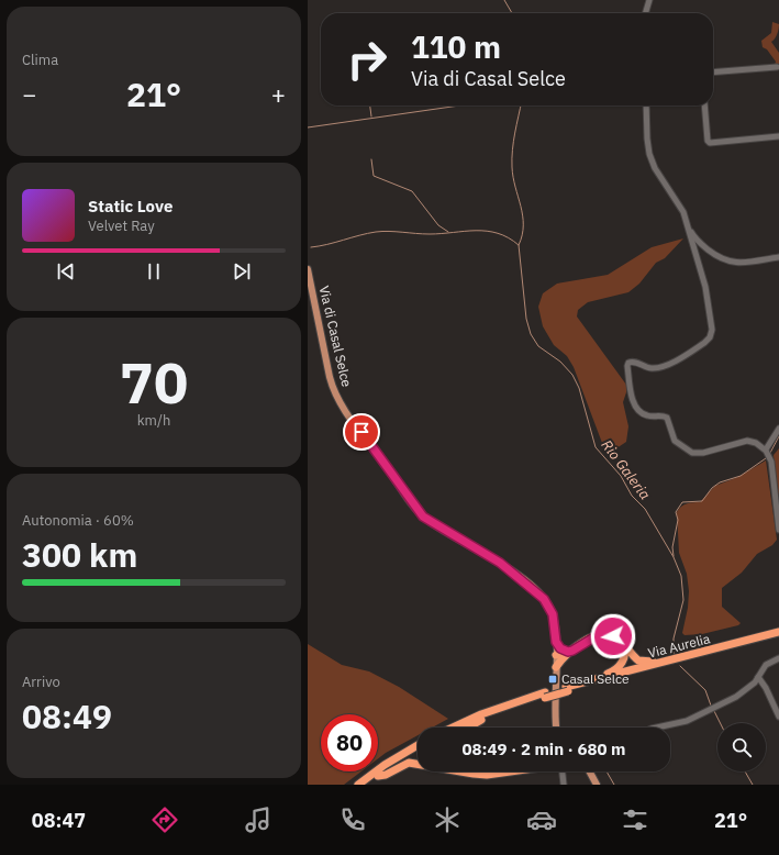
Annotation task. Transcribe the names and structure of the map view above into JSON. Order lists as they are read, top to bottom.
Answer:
{
  "streets": {
    "highway": ["Via Aurelia"],
    "main road": ["Via di Casal Selce"]
  },
  "water": ["Rio Galeria"],
  "places": {
    "transit": ["Casal Selce"]
  },
  "page": {
    "tile": [
      "Clima",
      ["70", "km/h"],
      ["Autonomia · 60%", "300 km"],
      ["Arrivo", "08:49"]
    ],
    "turn": ["110 m", "Via di Casal Selce"],
    "heat": ["−", "21°", "+"],
    "song": ["Static Love", "Velvet Ray"],
    "limit": "80",
    "trip": "08:49 · 2 min · 680 m",
    "tabs": ["08:47", "21°"]
  }
}
